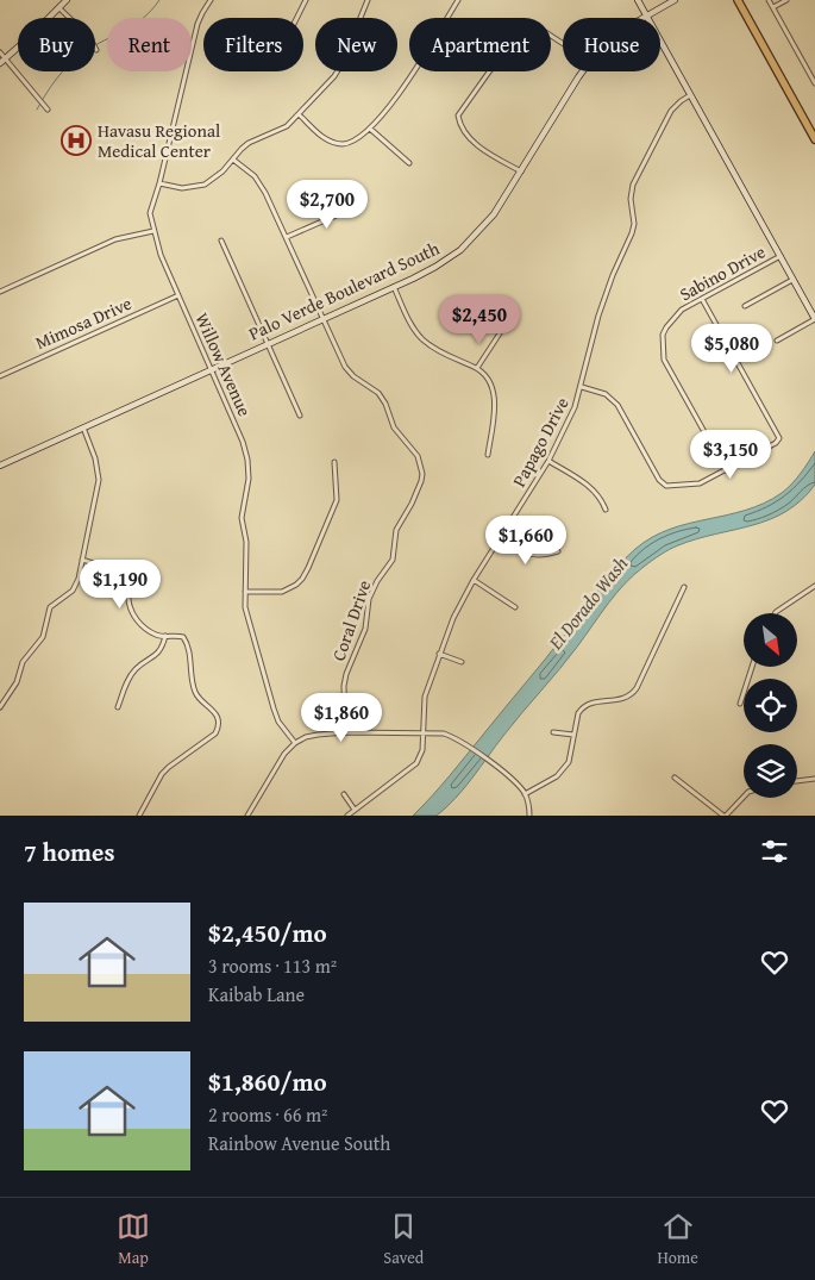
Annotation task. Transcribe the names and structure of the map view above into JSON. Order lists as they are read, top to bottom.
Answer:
{
  "streets": {
    "main road": ["Palo Verde Boulevard South"],
    "street": [
      "Sabino Drive",
      "Mimosa Drive",
      "Willow Avenue",
      "Papago Drive",
      "Coral Drive"
    ]
  },
  "crossings": [
    ["Palo Verde Boulevard South", "Willow Avenue"],
    ["Palo Verde Boulevard South", "Coral Drive"],
    ["Mimosa Drive", "Willow Avenue"]
  ],
  "water": ["El Dorado Wash"],
  "places": {
    "hospital": ["Havasu Regional Medical Center"]
  },
  "north": "bottom right",
  "page": {
    "chip": [
      "Buy",
      "Rent",
      "Filters",
      "New",
      "Apartment",
      "House"
    ],
    "price": [
      "$2,700",
      "$2,450",
      "$5,080",
      "$3,150",
      "$1,660",
      "$1,190",
      "$1,860"
    ],
    "heading": "7 homes",
    "list": [
      {
        "name": "$2,450/mo",
        "note": "3 rooms · 113 m² · Kaibab Lane"
      },
      {
        "name": "$1,860/mo",
        "note": "2 rooms · 66 m² · Rainbow Avenue South"
      }
    ],
    "tabs": ["Map", "Saved", "Home"]
  }
}
